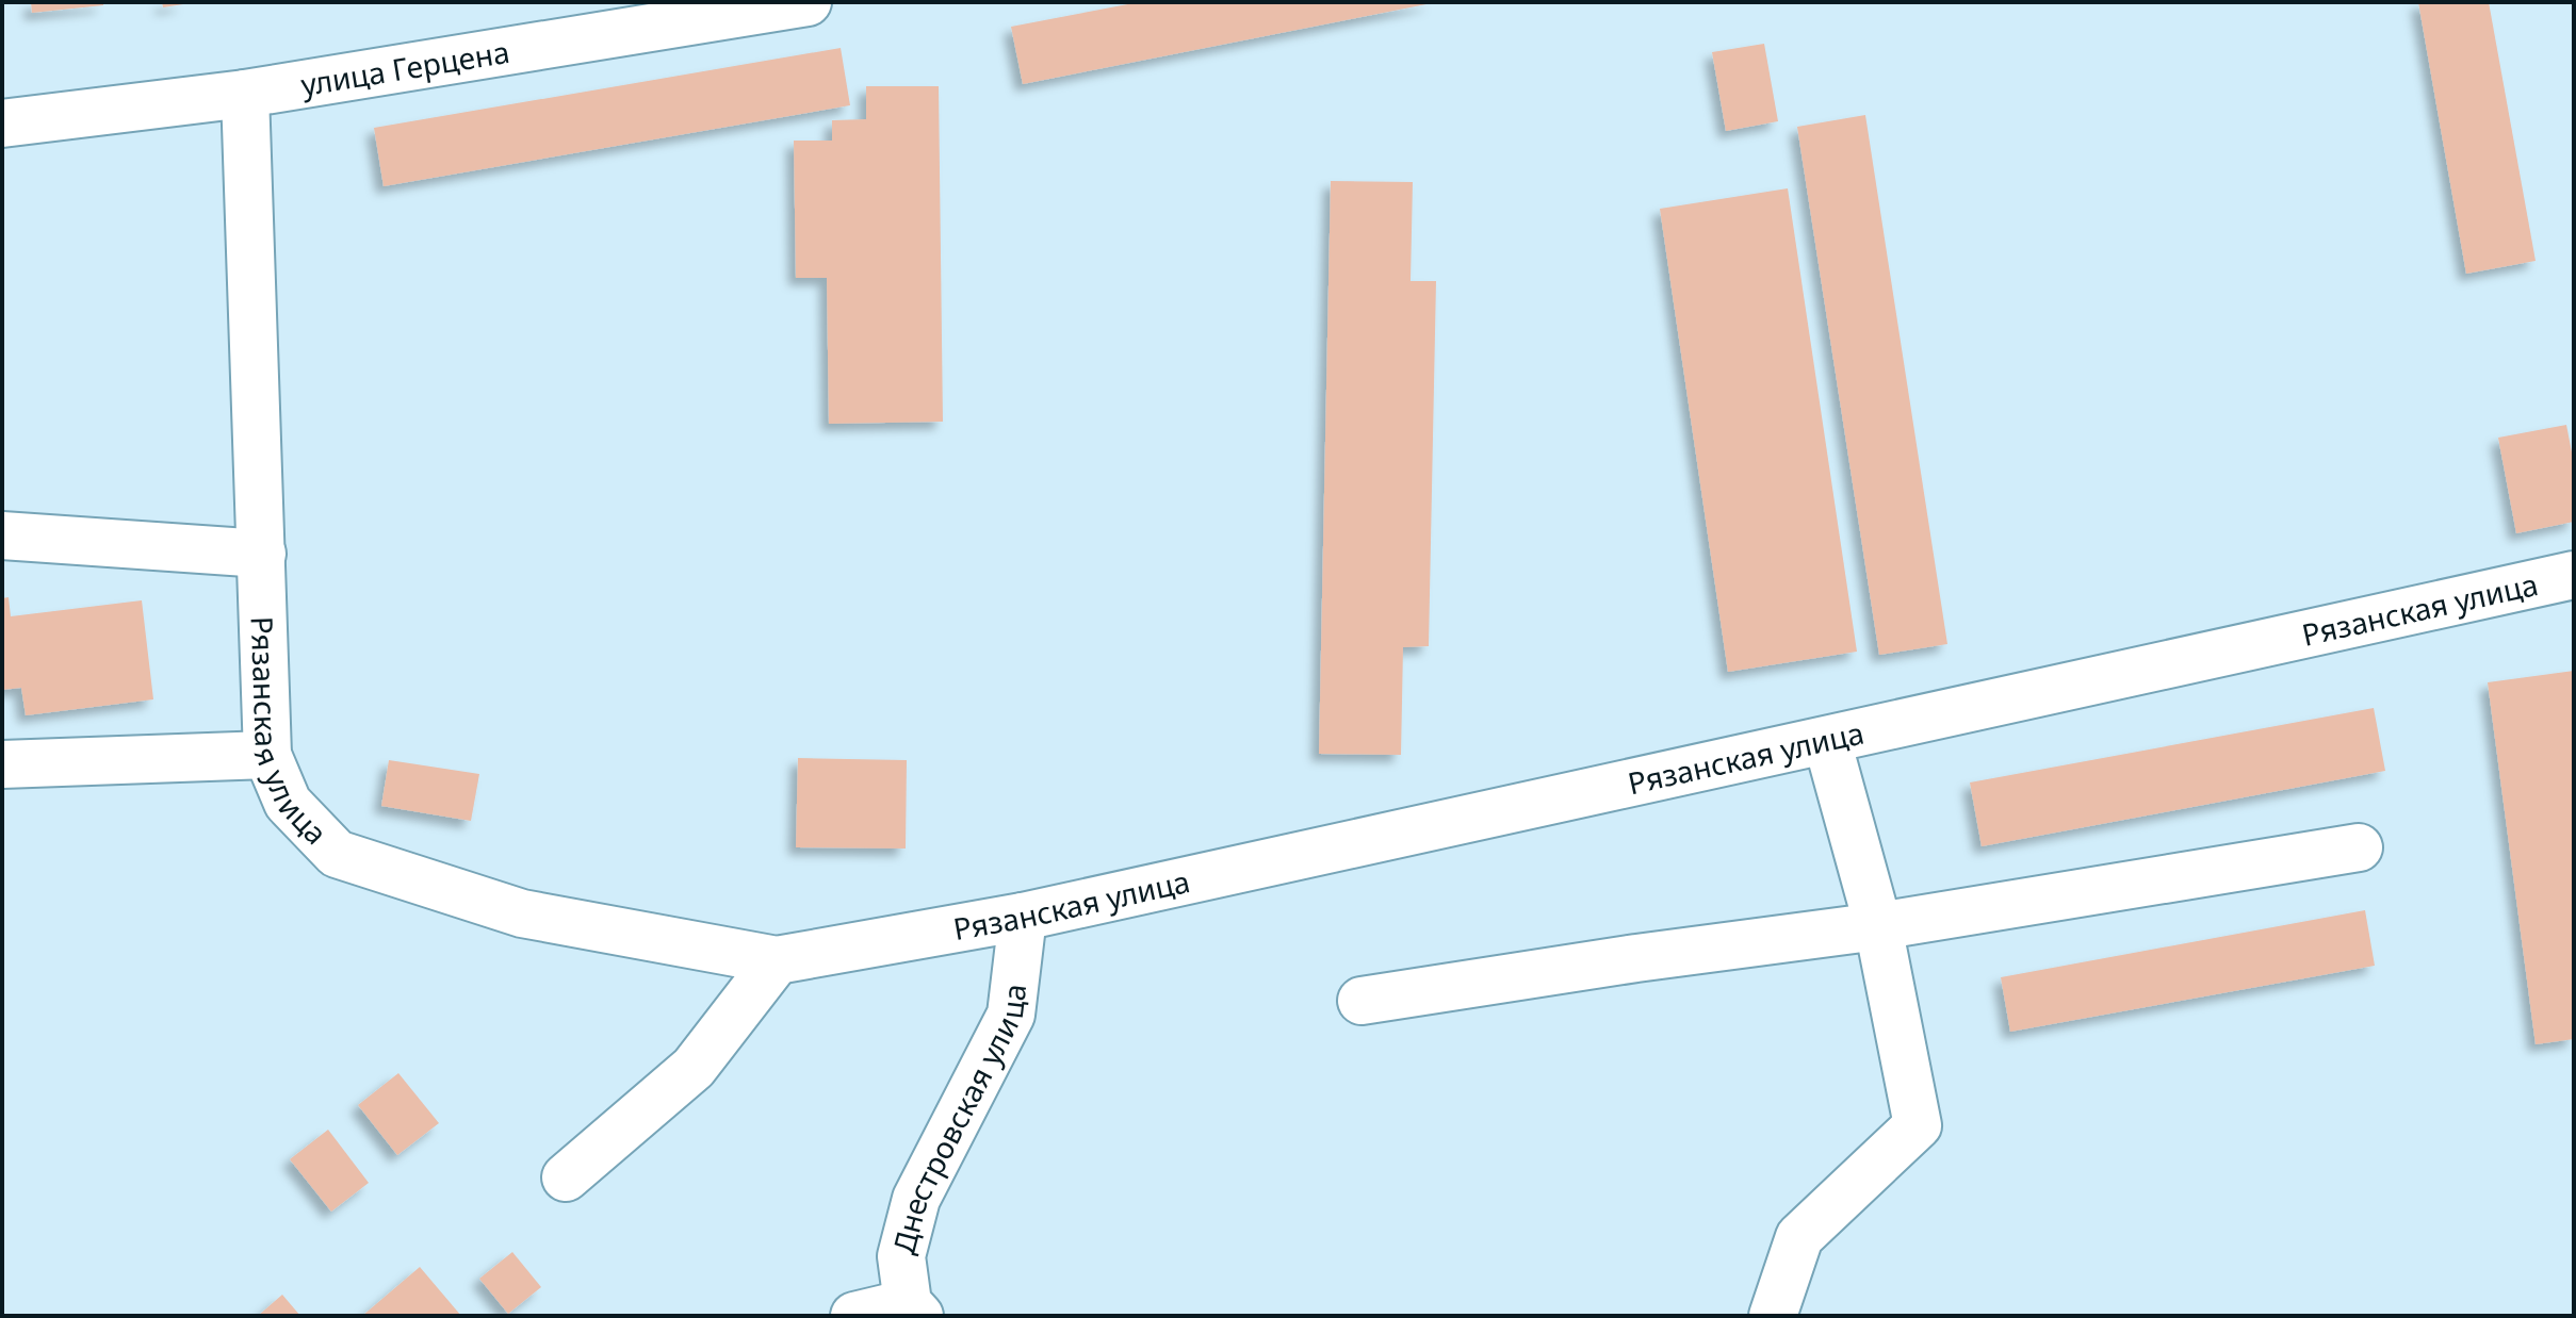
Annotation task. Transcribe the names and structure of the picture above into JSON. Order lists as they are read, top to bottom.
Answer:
{
  "streets": {
    "street": ["улица Герцена", "Рязанская улица", "Днестровская улица"]
  },
  "crossings": [
    ["улица Герцена", "Рязанская улица"],
    ["Рязанская улица", "Днестровская улица"]
  ]
}
